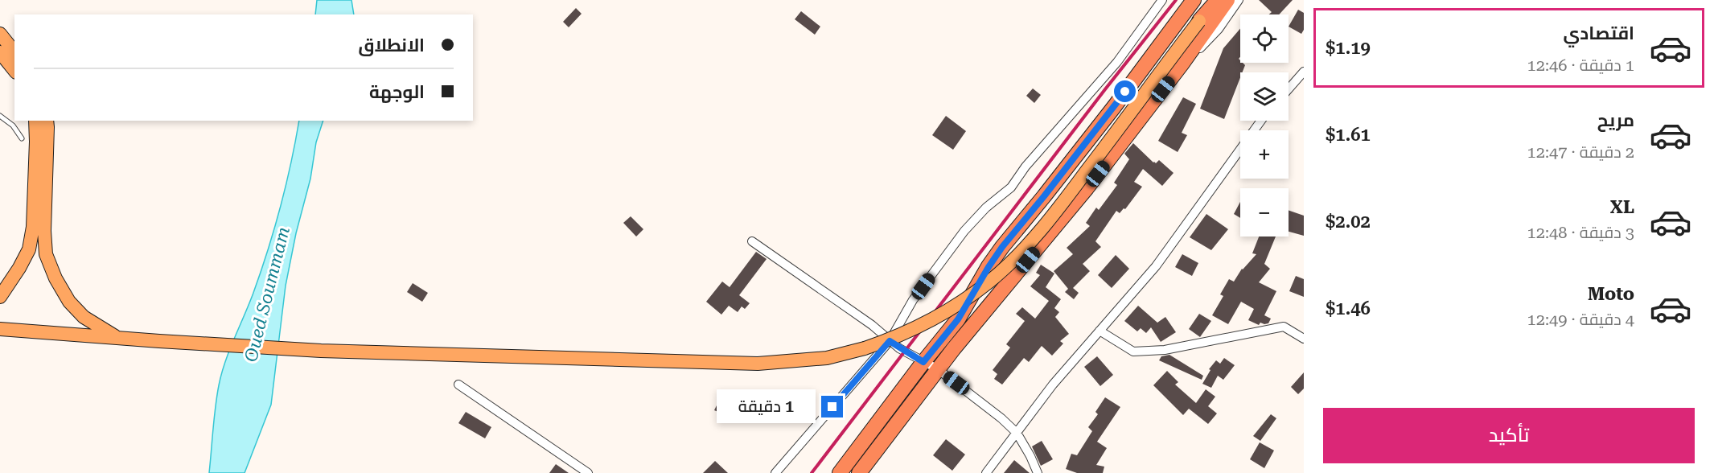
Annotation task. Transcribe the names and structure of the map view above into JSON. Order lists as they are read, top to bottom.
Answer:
{
  "water": ["Oued Soummam"],
  "page": {
    "list": [
      {
        "name": "اقتصادي",
        "note": "1 دقيقة · 12:46",
        "value": "$1.19"
      },
      {
        "name": "مريح",
        "note": "2 دقيقة · 12:47",
        "value": "$1.61"
      },
      {
        "name": "XL",
        "note": "3 دقيقة · 12:48",
        "value": "$2.02"
      },
      {
        "name": "Moto",
        "note": "4 دقيقة · 12:49",
        "value": "$1.46"
      }
    ],
    "map_buttons": ["+", "−"],
    "banner": ["الانطلاق", "الوجهة"],
    "bubble": "1 دقيقة",
    "buttons": "تأكيد"
  }
}
